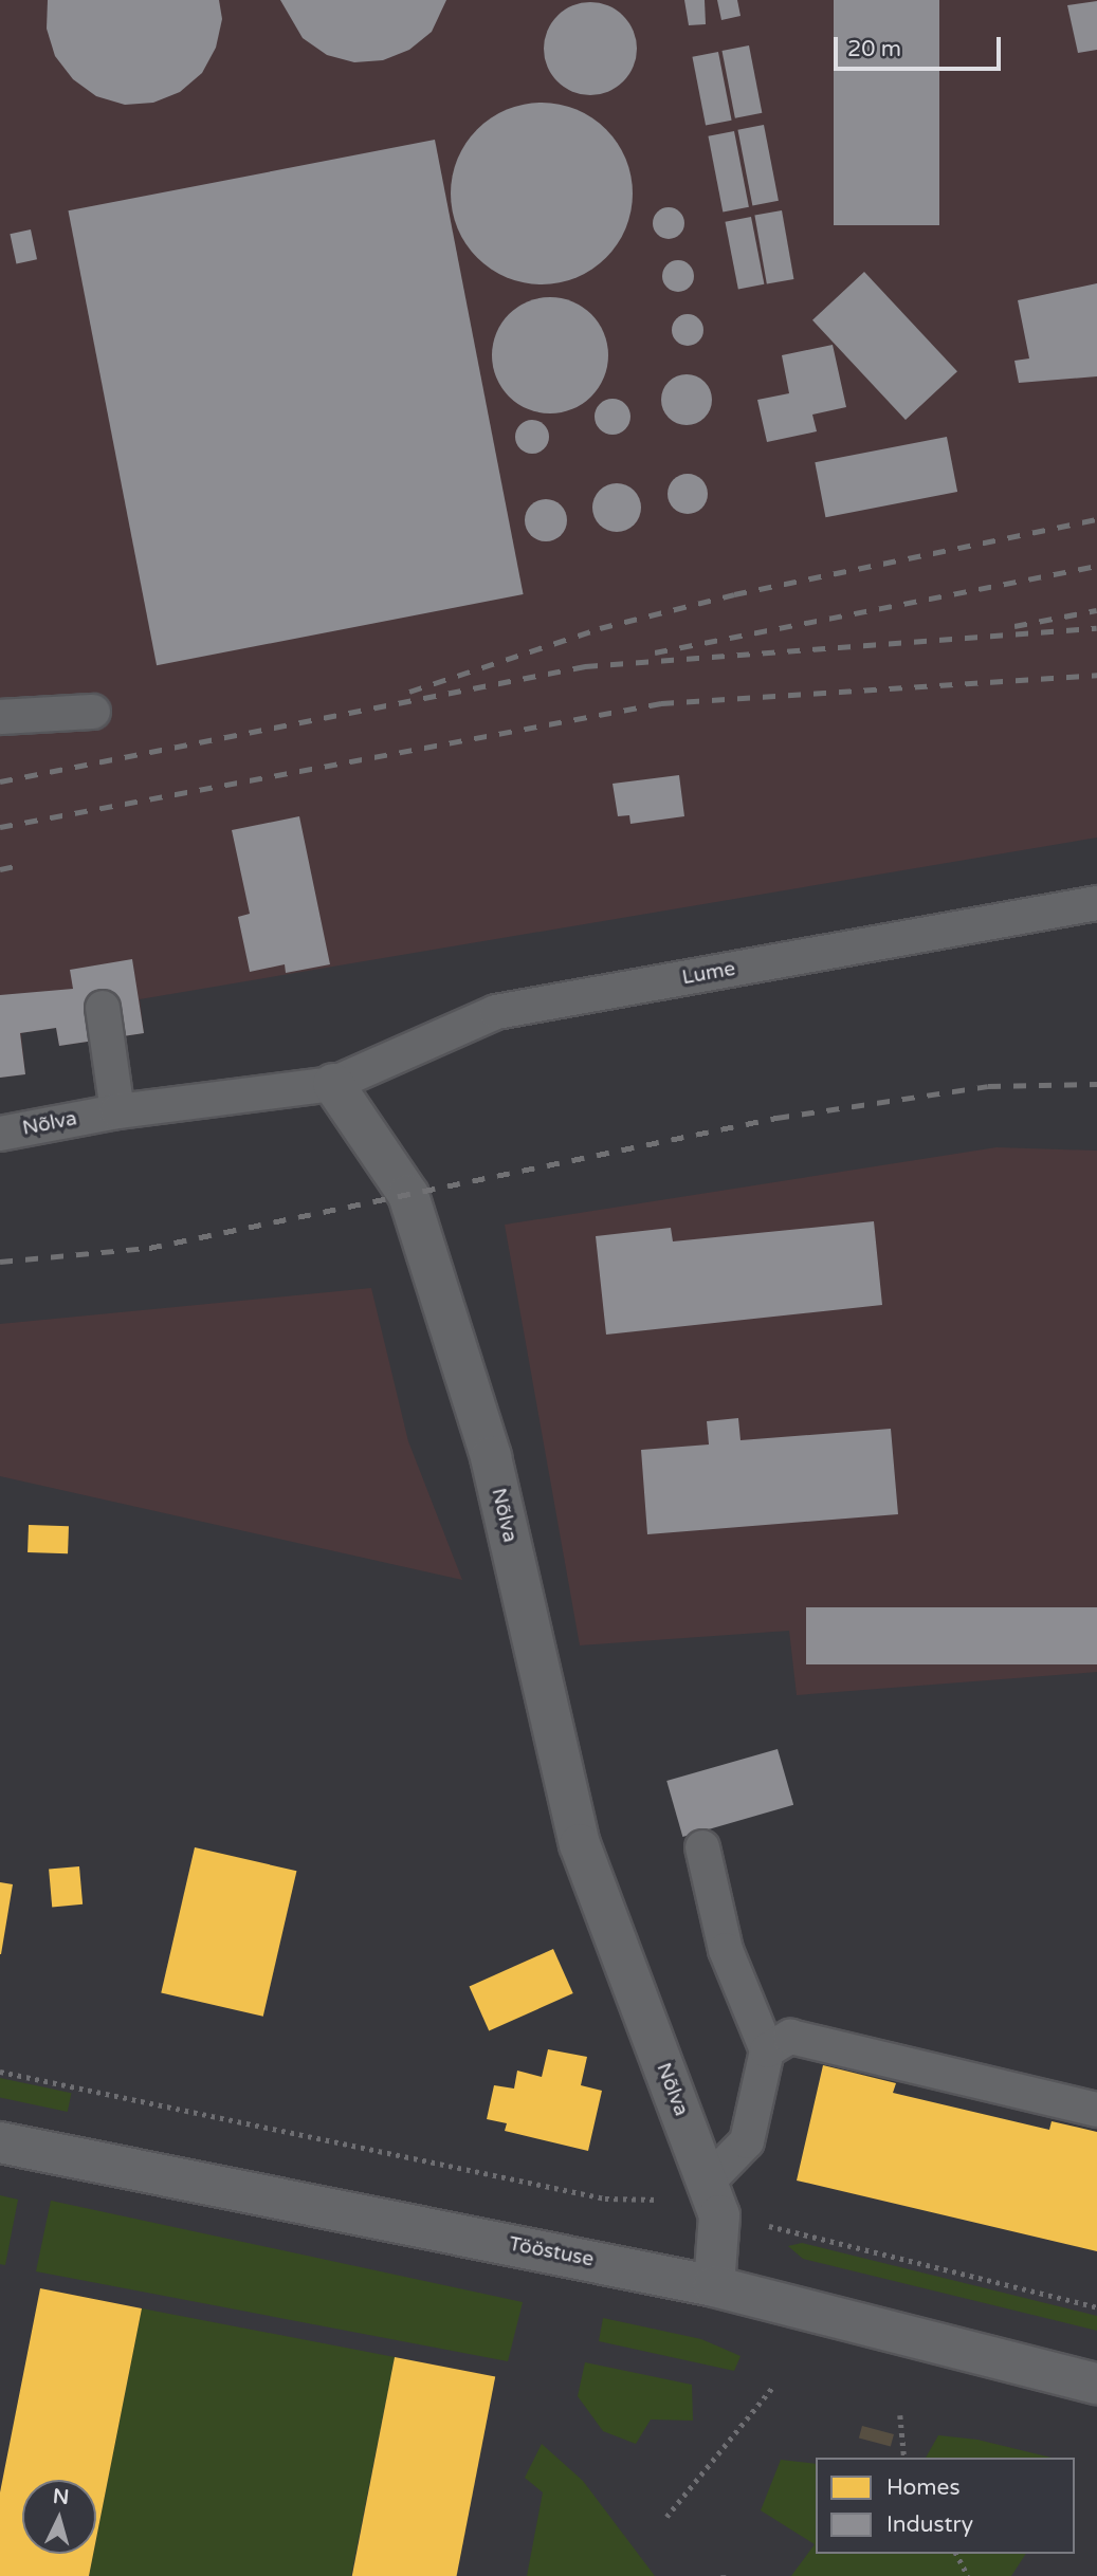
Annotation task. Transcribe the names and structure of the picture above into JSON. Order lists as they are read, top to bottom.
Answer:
{
  "streets": {
    "street": ["Nõlva", "Tööstuse"],
    "lane": ["Lume"]
  },
  "crossings": [
    ["Lume", "Nõlva"],
    ["Nõlva", "Tööstuse"]
  ],
  "legend": ["Homes", "Industry"],
  "scale_bar": "20 m",
  "north": "top"
}
